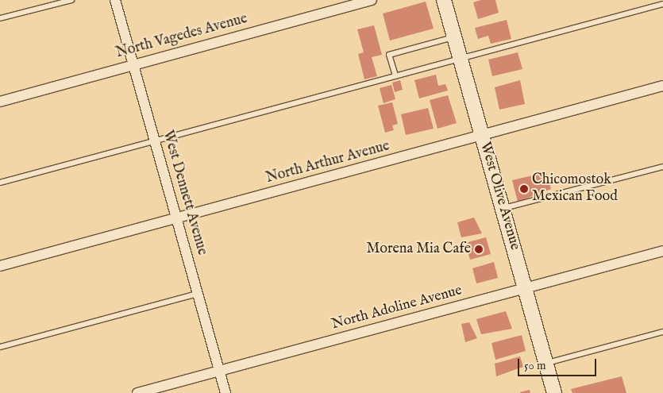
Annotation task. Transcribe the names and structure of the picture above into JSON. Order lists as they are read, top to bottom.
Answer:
{
  "streets": {
    "main road": ["West Olive Avenue"],
    "street": [
      "North Vagedes Avenue",
      "North Arthur Avenue",
      "West Dennett Avenue",
      "North Adoline Avenue"
    ]
  },
  "crossings": [
    ["North Vagedes Avenue", "West Dennett Avenue"],
    ["North Arthur Avenue", "West Dennett Avenue"],
    ["North Arthur Avenue", "West Olive Avenue"],
    ["West Dennett Avenue", "North Adoline Avenue"],
    ["West Olive Avenue", "North Adoline Avenue"]
  ],
  "places": ["Chicomostok Mexican Food", "Morena Mia Cafe"],
  "scale_bar": "50 m"
}
